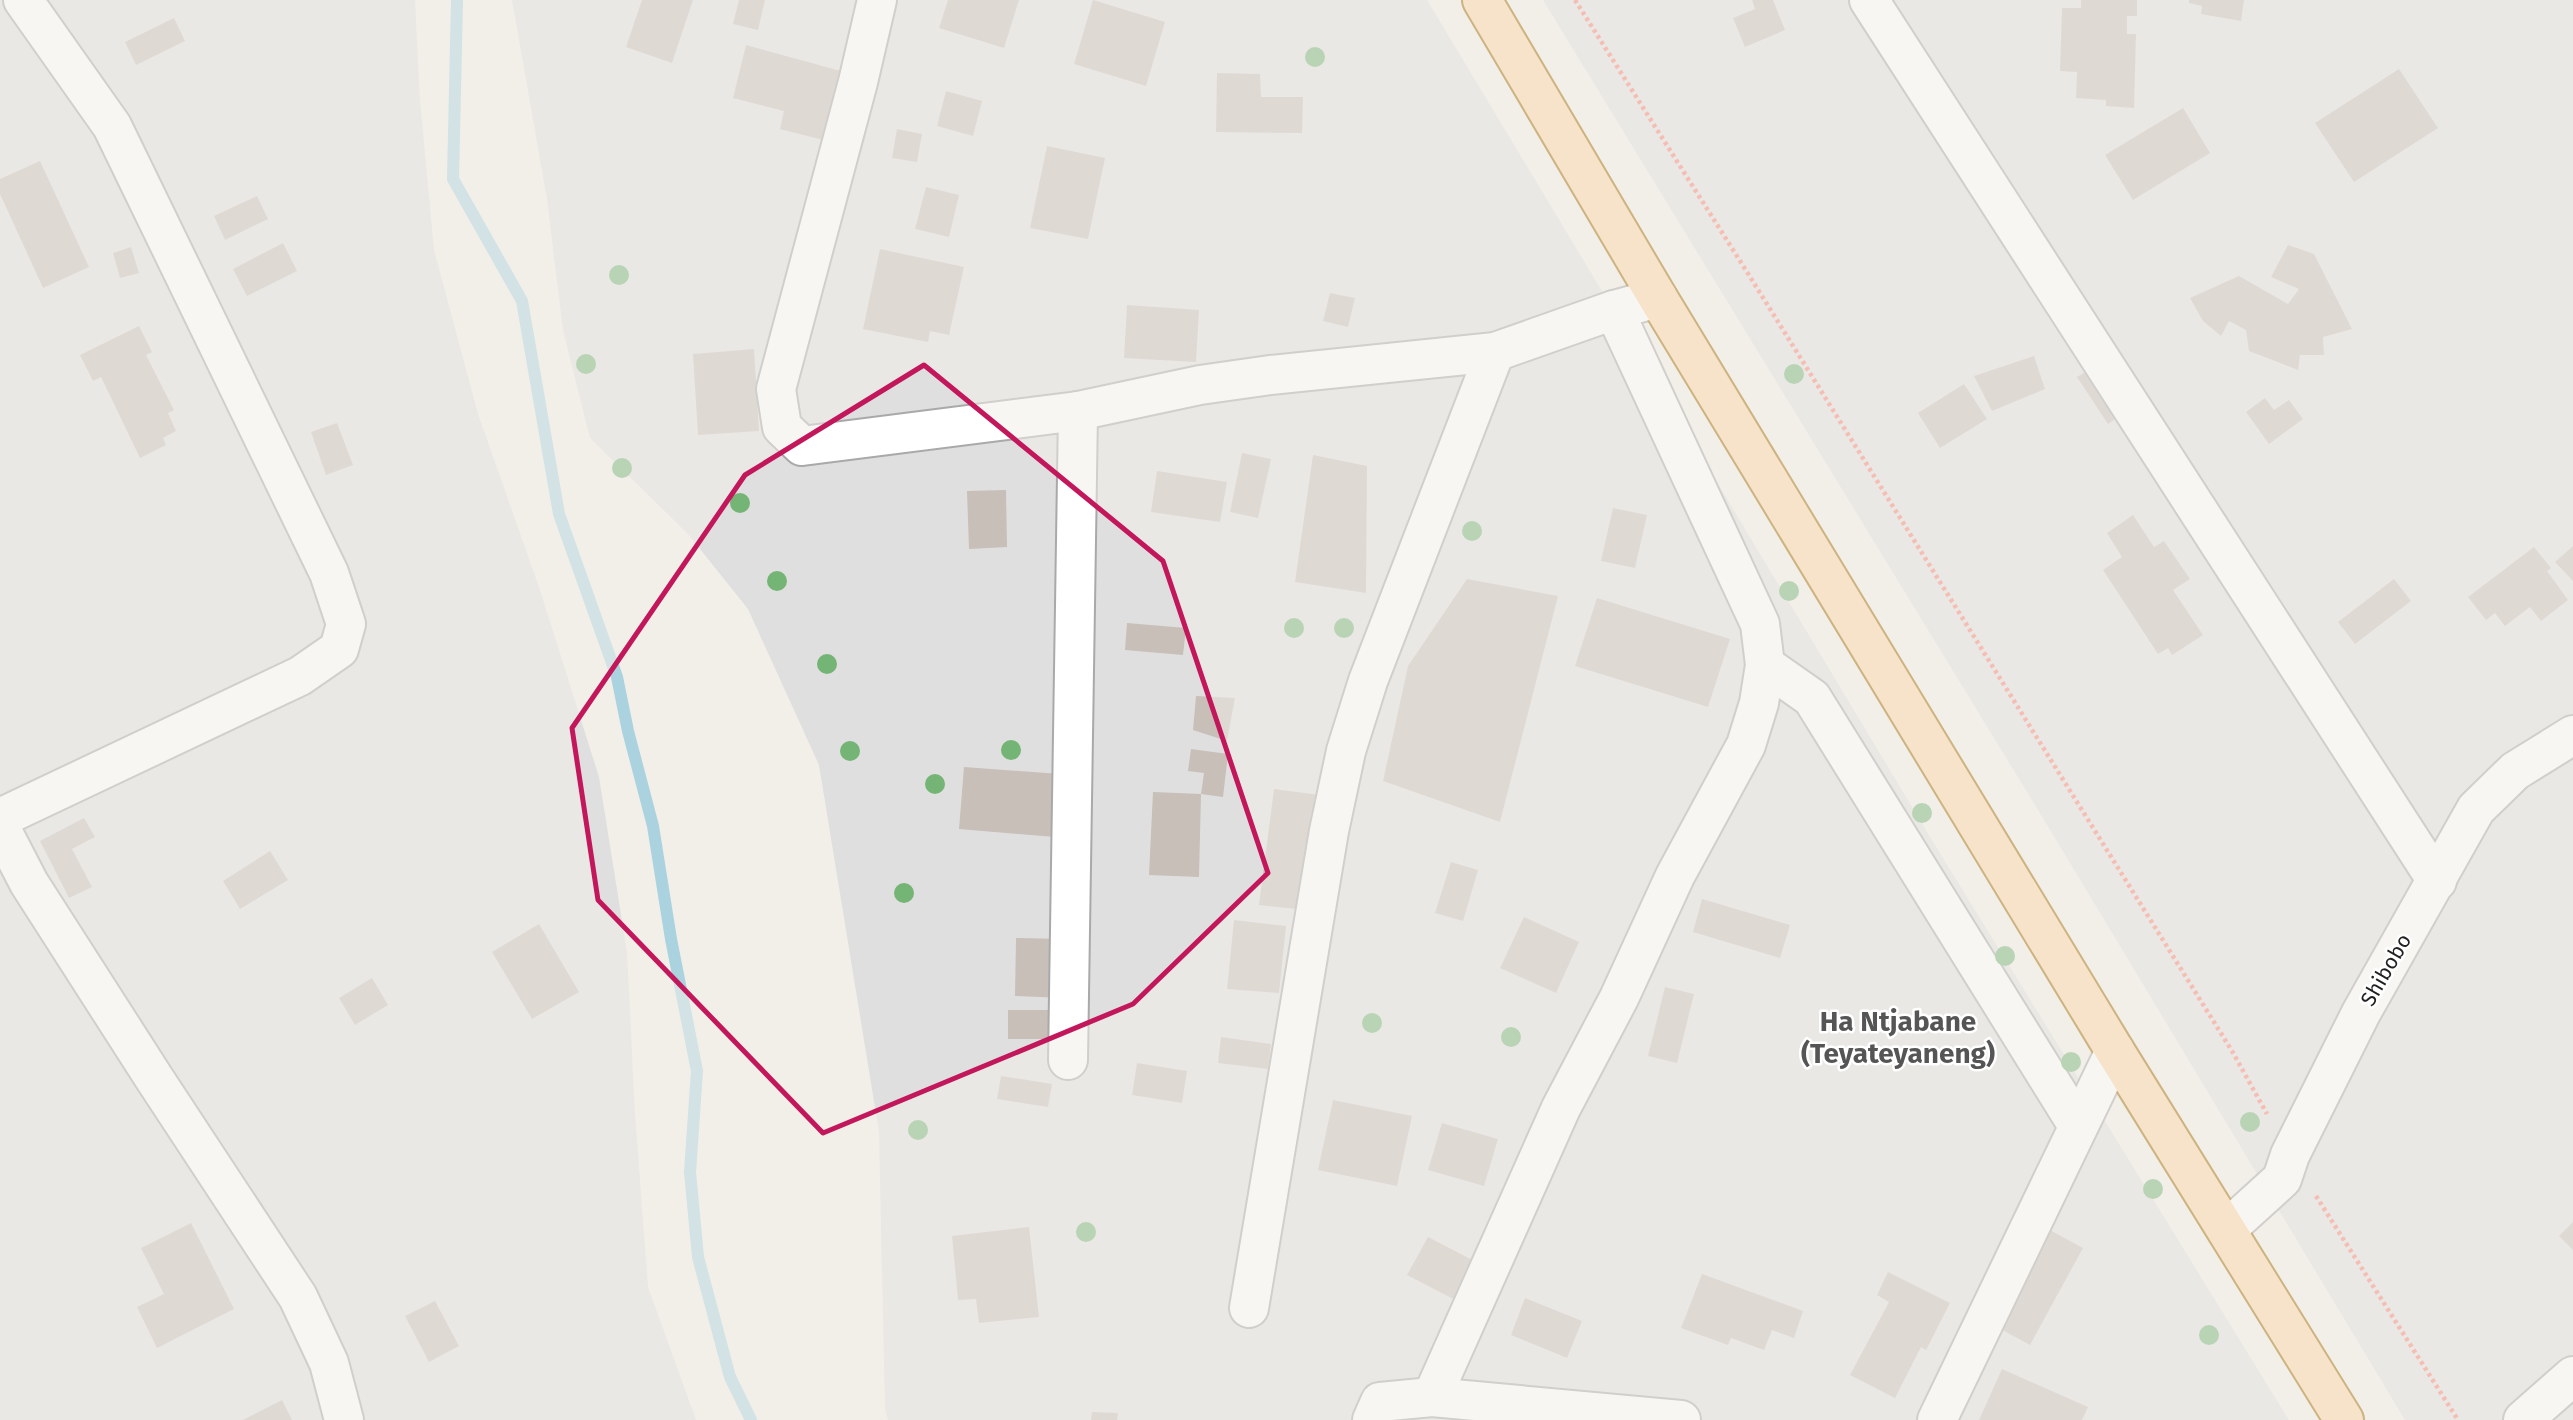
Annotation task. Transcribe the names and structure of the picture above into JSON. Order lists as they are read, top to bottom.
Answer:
{
  "streets": {
    "street": ["Shibobo"]
  },
  "districts": ["Ha Ntjabane (Teyateyaneng)"]
}
